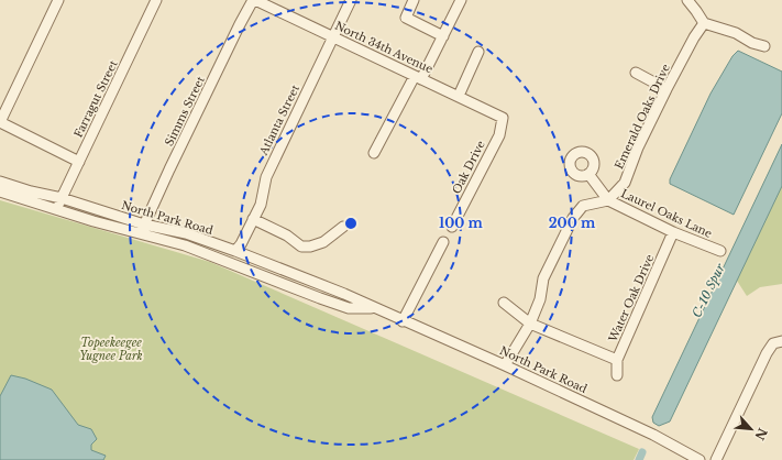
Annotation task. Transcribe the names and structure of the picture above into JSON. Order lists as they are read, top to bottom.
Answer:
{
  "streets": {
    "street": [
      "North 34th Avenue",
      "Farragut Street",
      "Simms Street",
      "Emerald Oaks Drive",
      "Atlanta Street",
      "Oak Drive",
      "Laurel Oaks Lane",
      "North Park Road",
      "Water Oak Drive"
    ]
  },
  "crossings": [
    ["North 34th Avenue", "Simms Street"],
    ["North 34th Avenue", "Atlanta Street"],
    ["North 34th Avenue", "Oak Drive"],
    ["Farragut Street", "North Park Road"],
    ["Simms Street", "North Park Road"],
    ["Emerald Oaks Drive", "Laurel Oaks Lane"],
    ["Atlanta Street", "North Park Road"],
    ["Laurel Oaks Lane", "Water Oak Drive"]
  ],
  "water": ["C-10 Spur"],
  "parks": ["Topeekeegee Yugnee Park"],
  "north": "bottom right",
  "rings": ["100 m", "200 m"]
}
